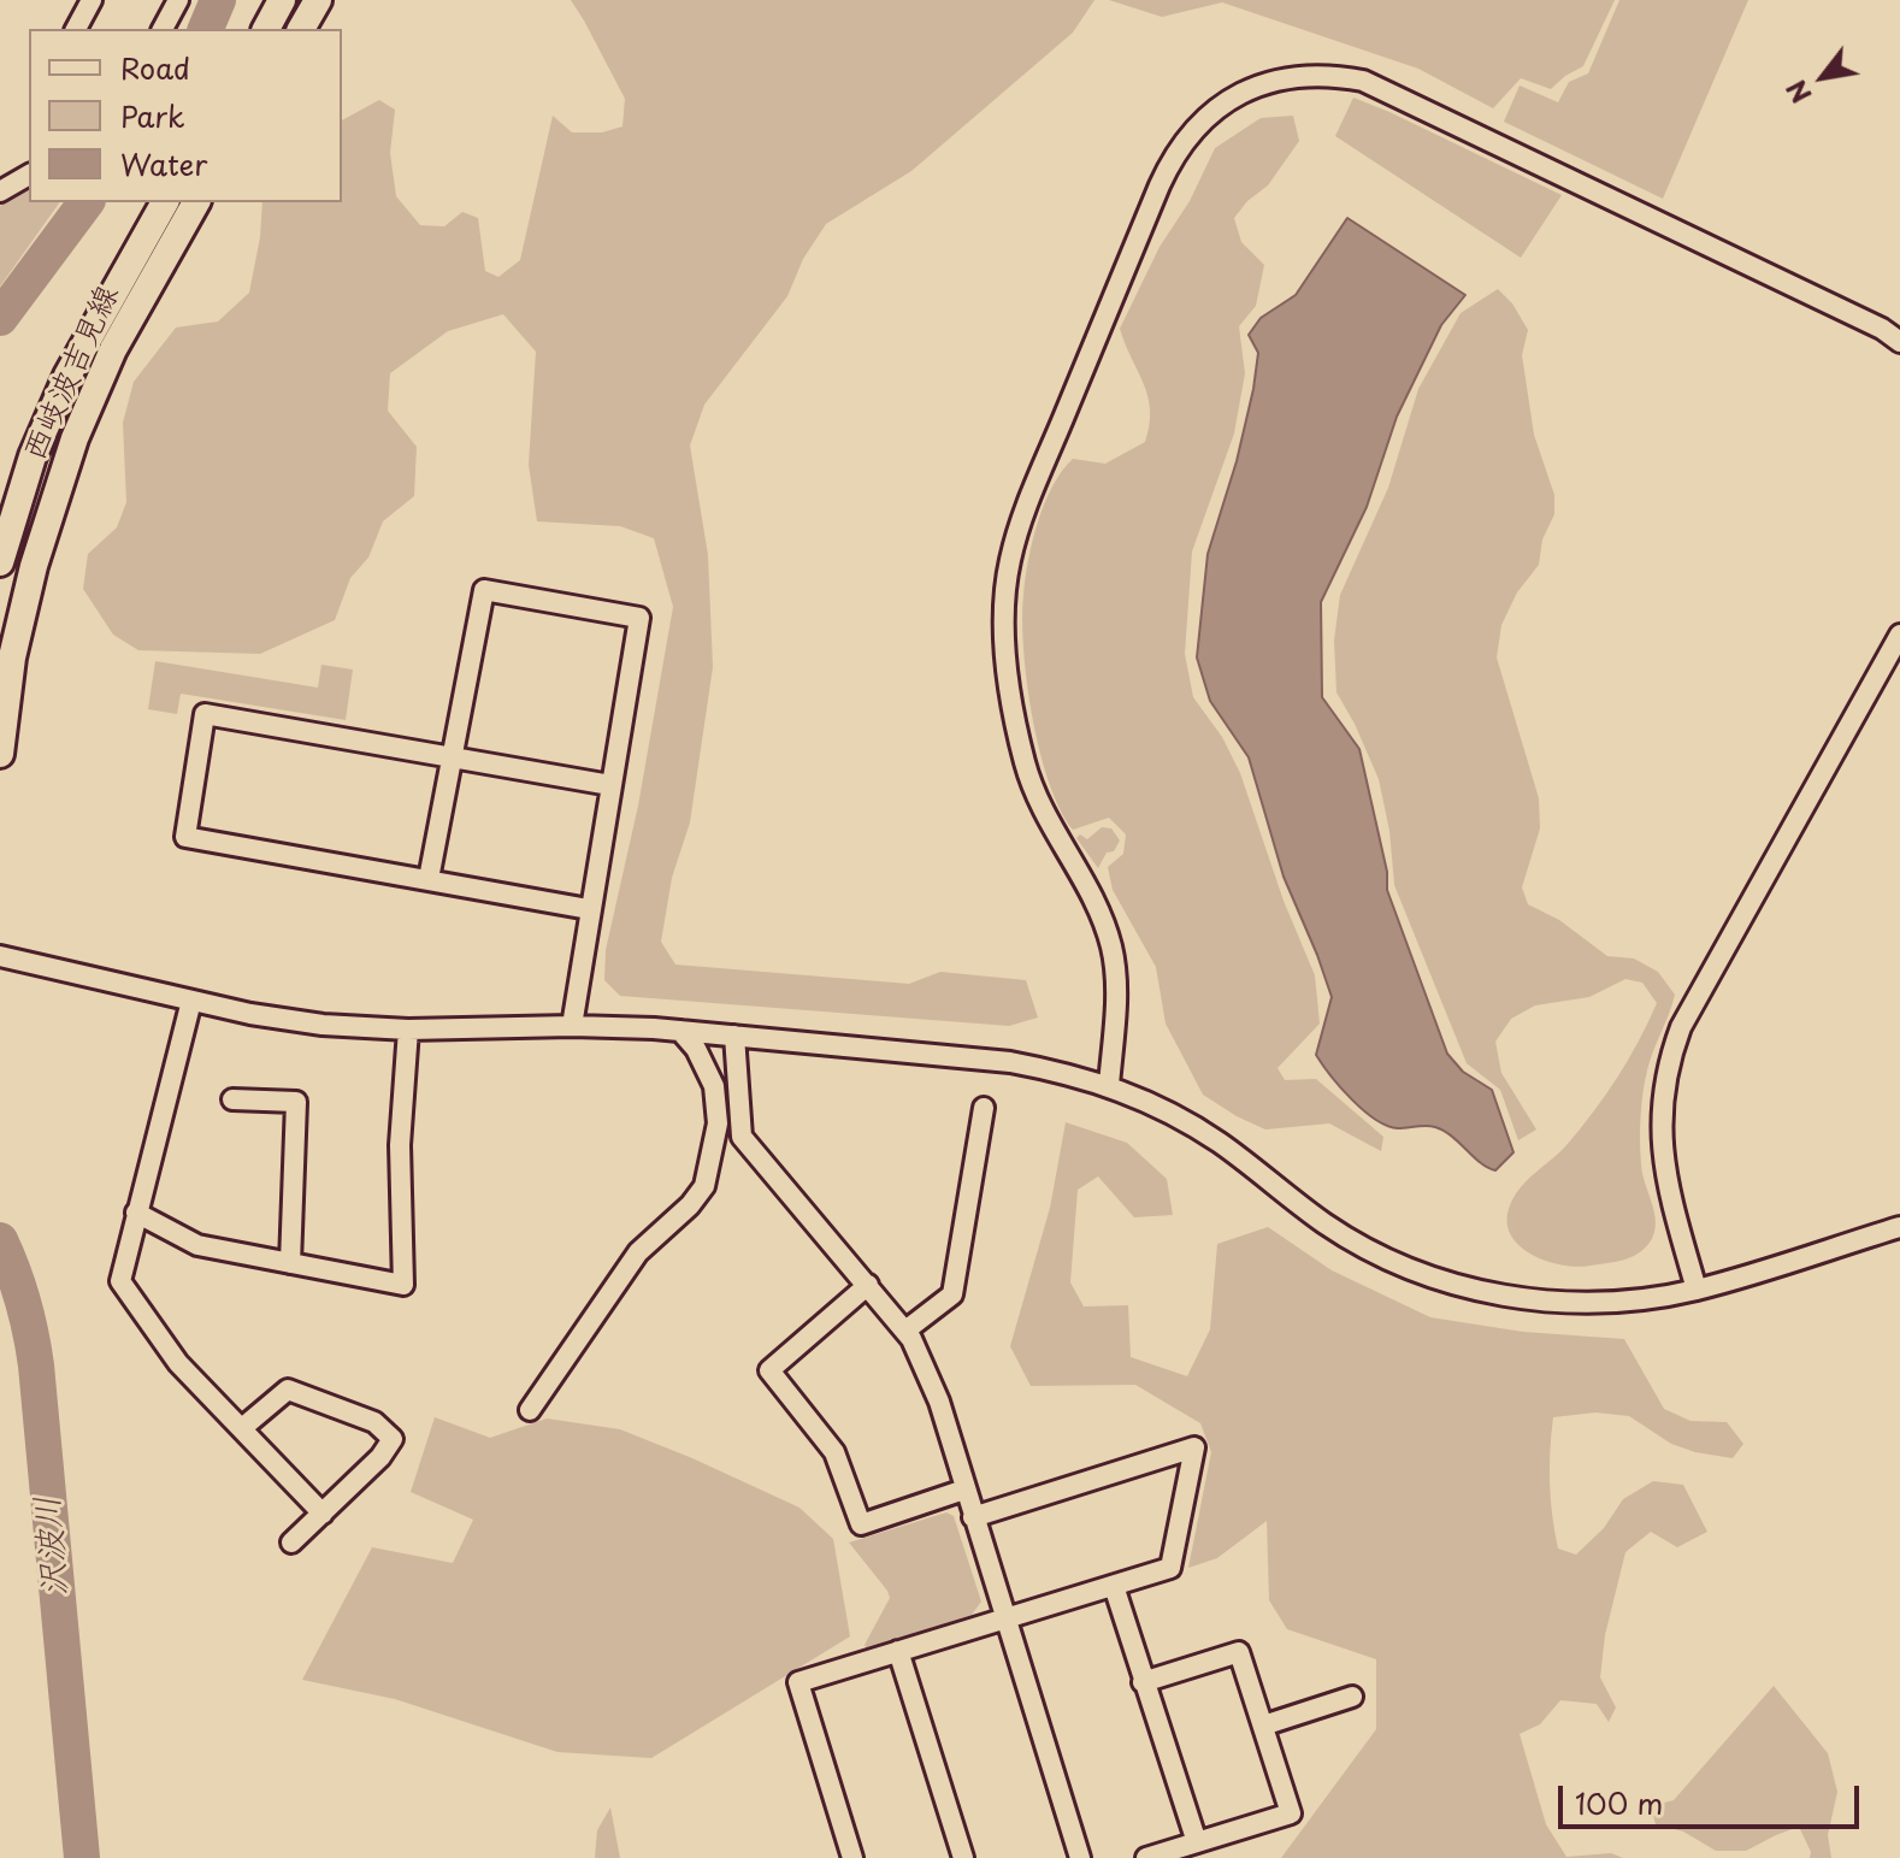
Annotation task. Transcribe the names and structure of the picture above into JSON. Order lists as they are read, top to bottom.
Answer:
{
  "streets": {
    "main road": ["西岐波吉見線"]
  },
  "water": ["沢波川"],
  "legend": ["Road", "Park", "Water"],
  "scale_bar": "100 m",
  "north": "bottom left"
}
